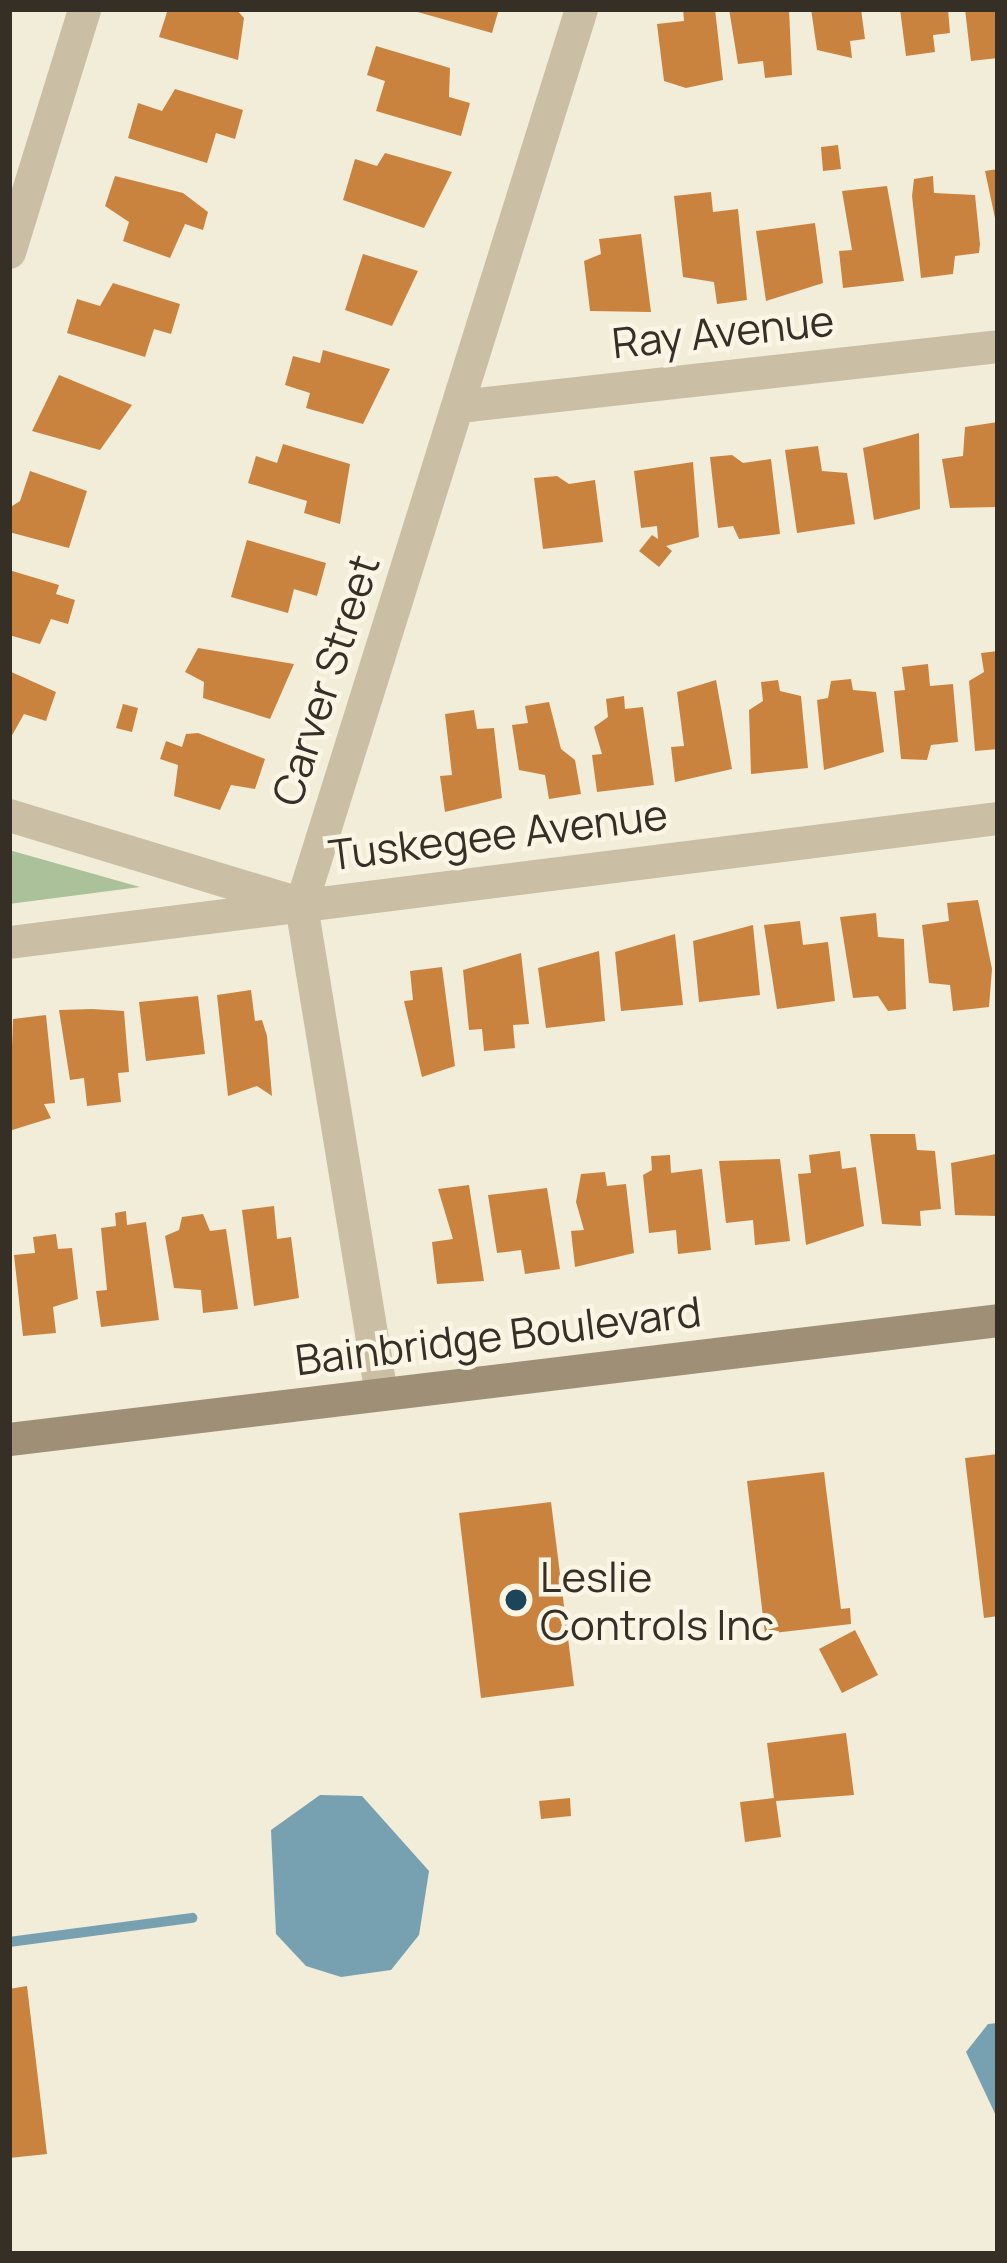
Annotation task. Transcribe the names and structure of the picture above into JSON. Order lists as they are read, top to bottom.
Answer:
{
  "streets": {
    "main road": ["Bainbridge Boulevard"],
    "street": ["Ray Avenue", "Carver Street", "Tuskegee Avenue"]
  },
  "crossings": [
    ["Ray Avenue", "Carver Street"],
    ["Carver Street", "Tuskegee Avenue"],
    ["Carver Street", "Bainbridge Boulevard"]
  ],
  "places": ["Leslie Controls Inc"]
}
